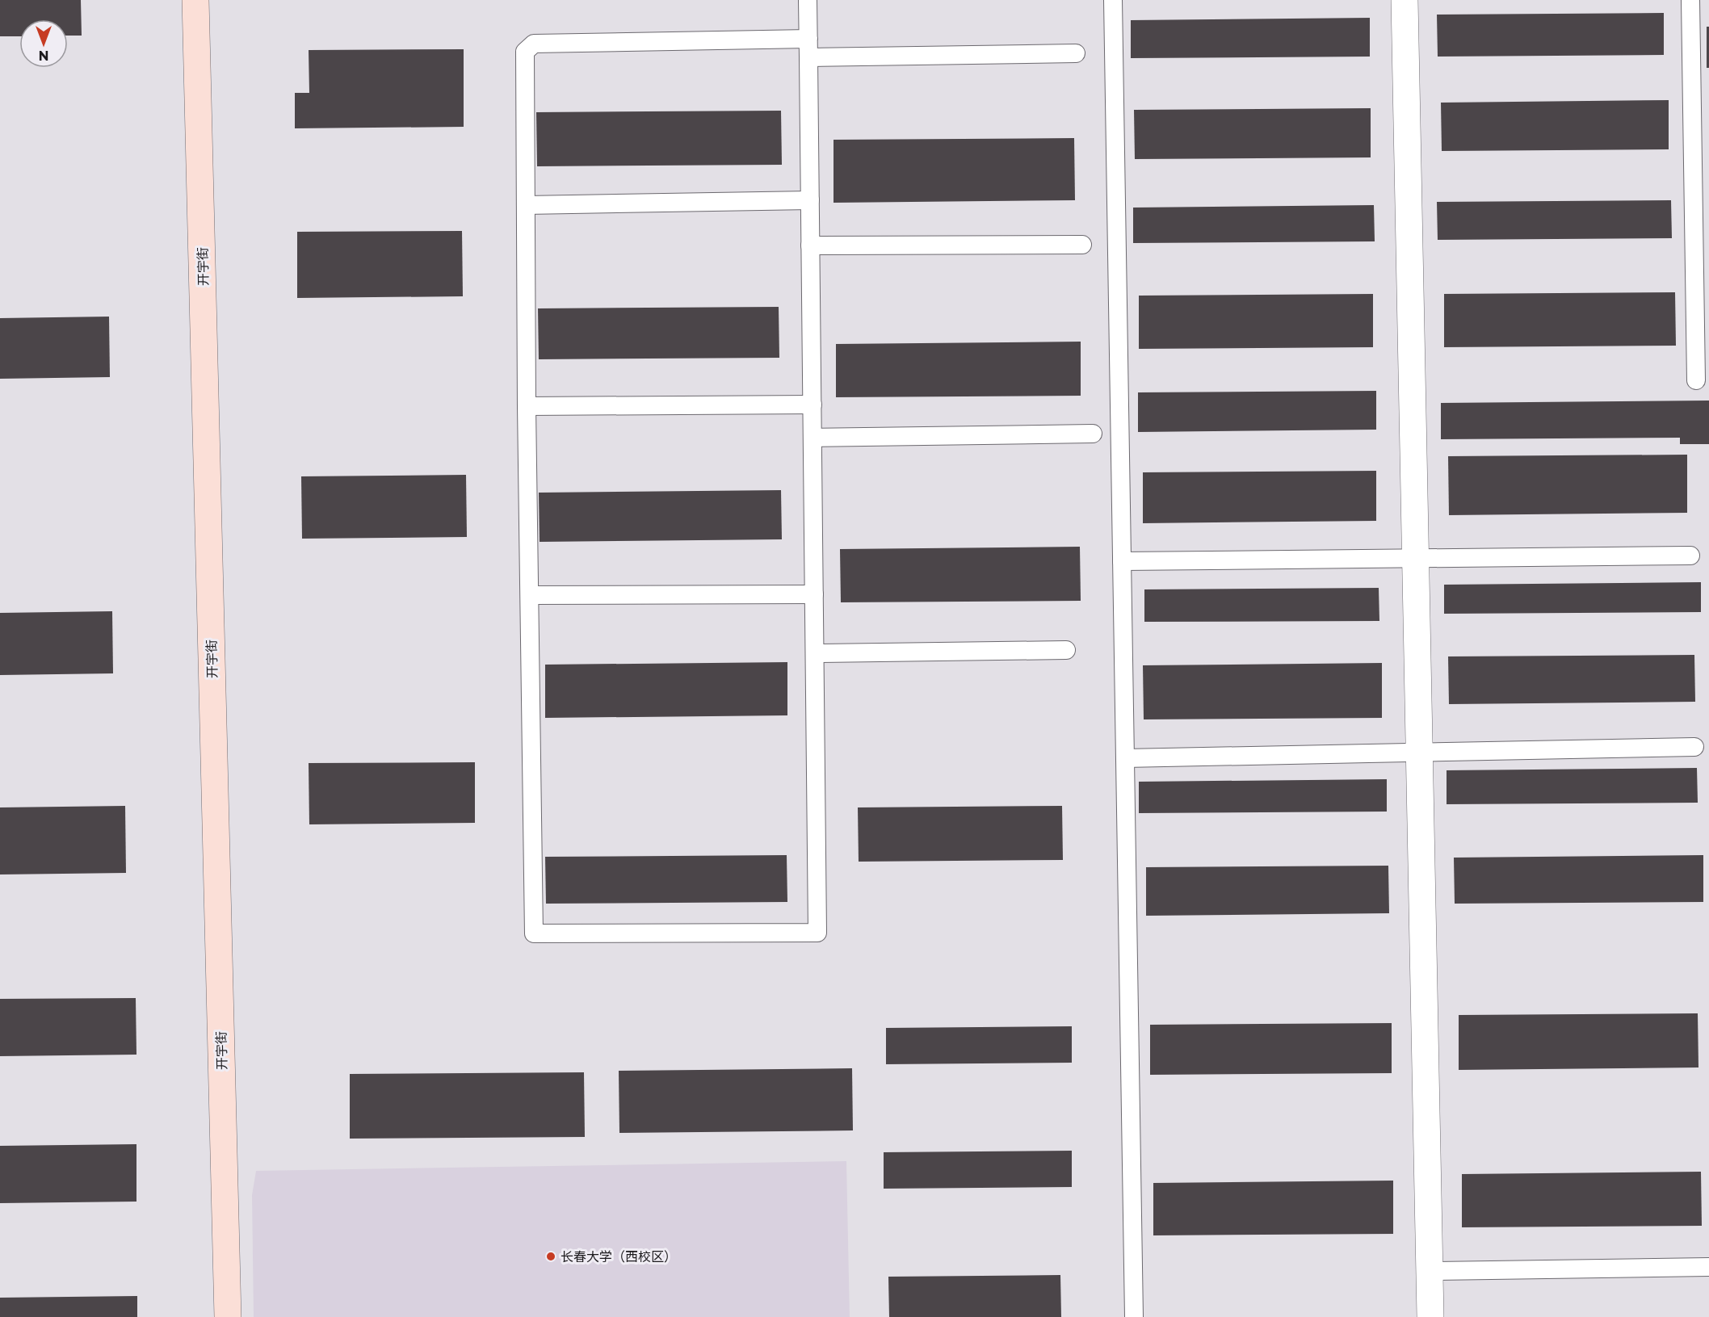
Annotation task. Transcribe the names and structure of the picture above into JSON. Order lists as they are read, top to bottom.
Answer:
{
  "streets": {
    "street": ["开宇街"]
  },
  "places": ["长春大学（西校区）"],
  "north": "bottom"
}
